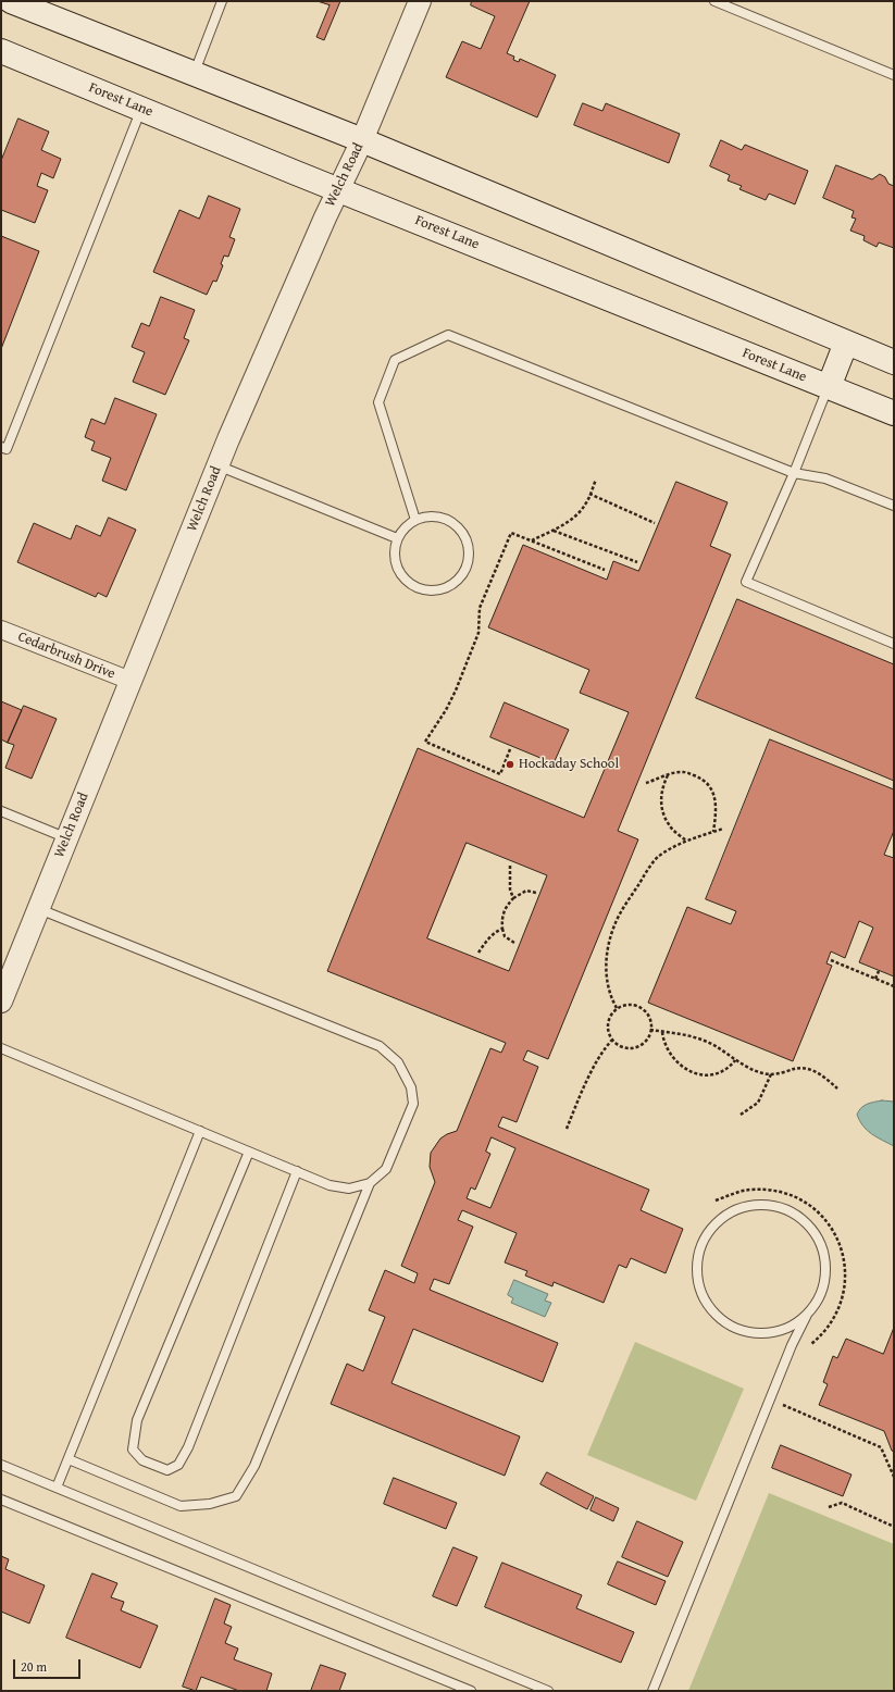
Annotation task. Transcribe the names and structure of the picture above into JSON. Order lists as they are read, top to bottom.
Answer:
{
  "streets": {
    "main road": ["Forest Lane"],
    "street": ["Welch Road", "Cedarbrush Drive"]
  },
  "crossings": [
    ["Forest Lane", "Welch Road"],
    ["Welch Road", "Cedarbrush Drive"]
  ],
  "places": ["Hockaday School"],
  "scale_bar": "20 m"
}
